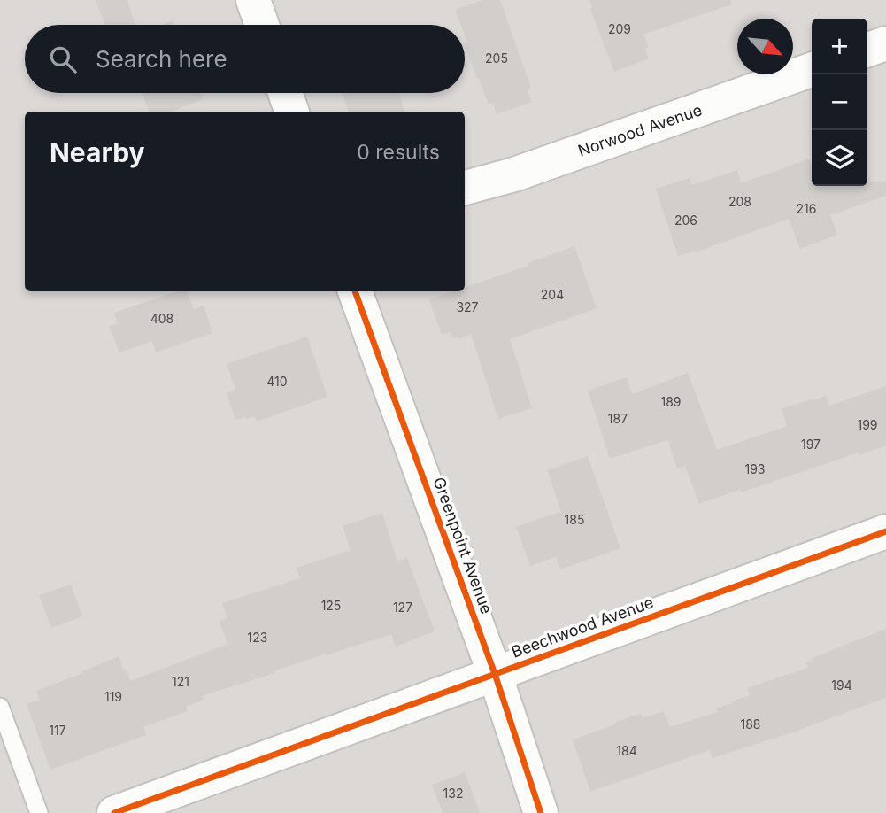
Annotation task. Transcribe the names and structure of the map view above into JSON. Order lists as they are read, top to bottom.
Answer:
{
  "streets": {
    "street": ["Norwood Avenue", "Greenpoint Avenue", "Beechwood Avenue"]
  },
  "crossings": [
    ["Greenpoint Avenue", "Beechwood Avenue"]
  ],
  "house_numbers": [
    "209",
    "205",
    "208",
    "216",
    "206",
    "204",
    "327",
    "408",
    "410",
    "189",
    "187",
    "199",
    "197",
    "193",
    "185",
    "125",
    "127",
    "123",
    "121",
    "194",
    "119",
    "188",
    "117",
    "184",
    "132"
  ],
  "north": "bottom right",
  "page": {
    "map_buttons": ["+", "−"],
    "search": "Search here",
    "heading": ["Nearby", "0 results"]
  }
}
